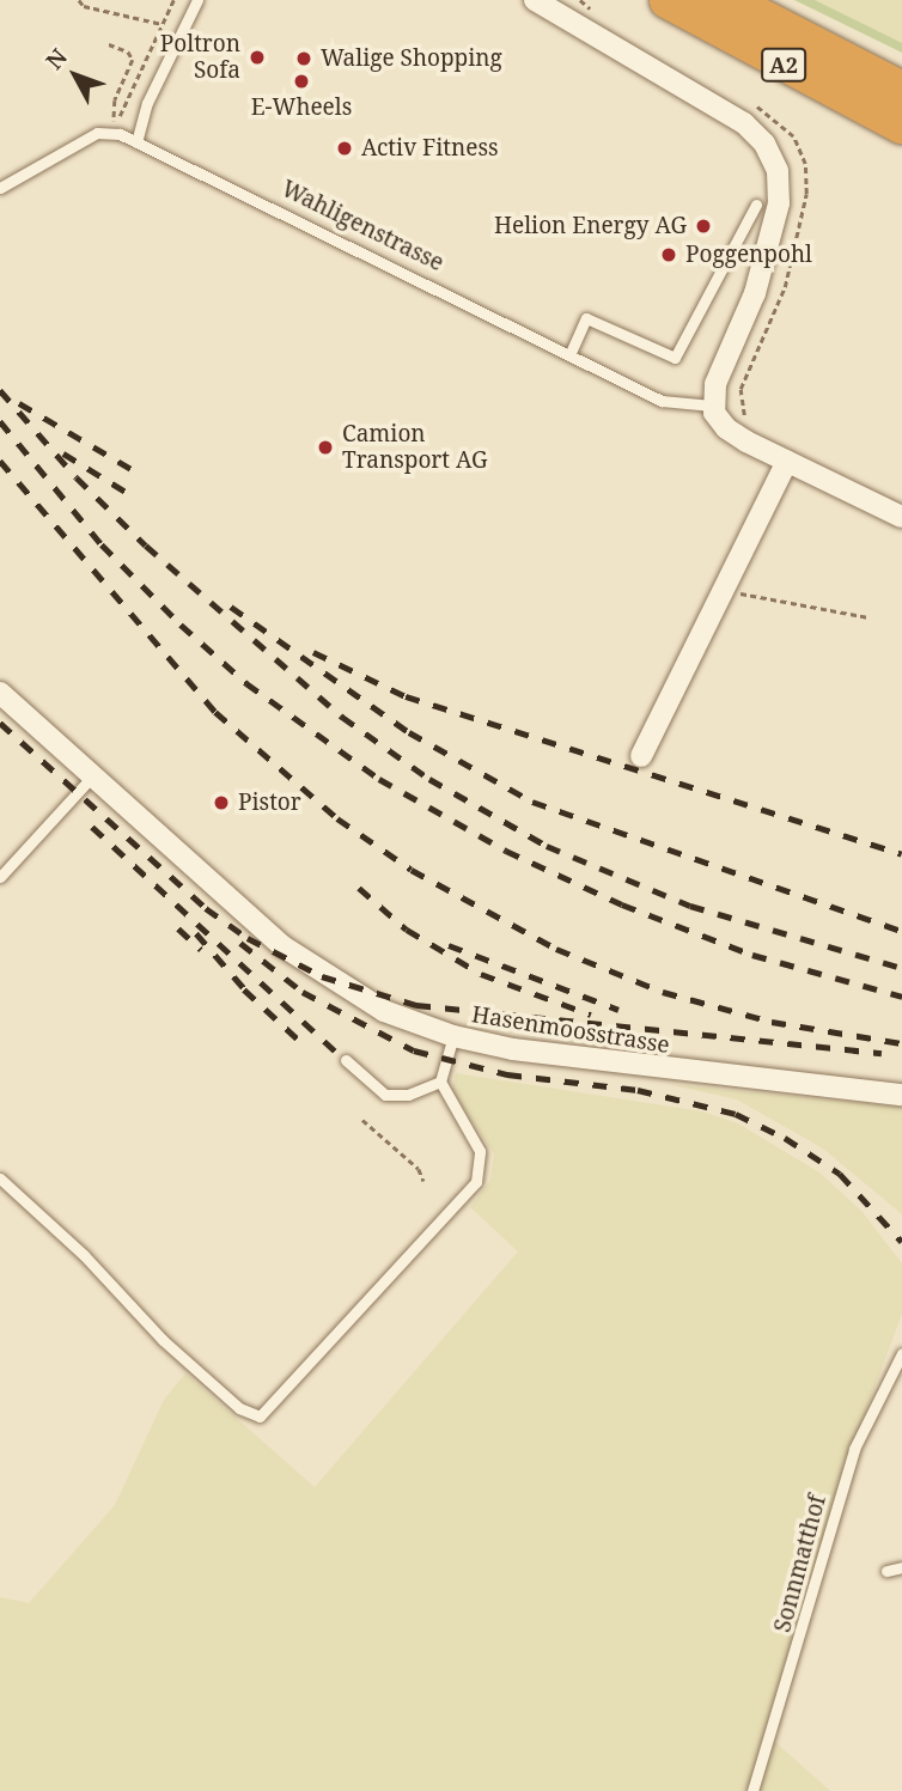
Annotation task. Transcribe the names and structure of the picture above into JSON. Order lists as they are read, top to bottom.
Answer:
{
  "streets": {
    "highway": ["A2"],
    "street": ["Hasenmoosstrasse"],
    "lane": ["Wahligenstrasse", "Sonnmatthof"]
  },
  "places": [
    "Poltron Sofa",
    "Walige Shopping",
    "E-Wheels",
    "Activ Fitness",
    "Helion Energy AG",
    "Poggenpohl",
    "Camion Transport AG",
    "Pistor"
  ],
  "north": "top left"
}
